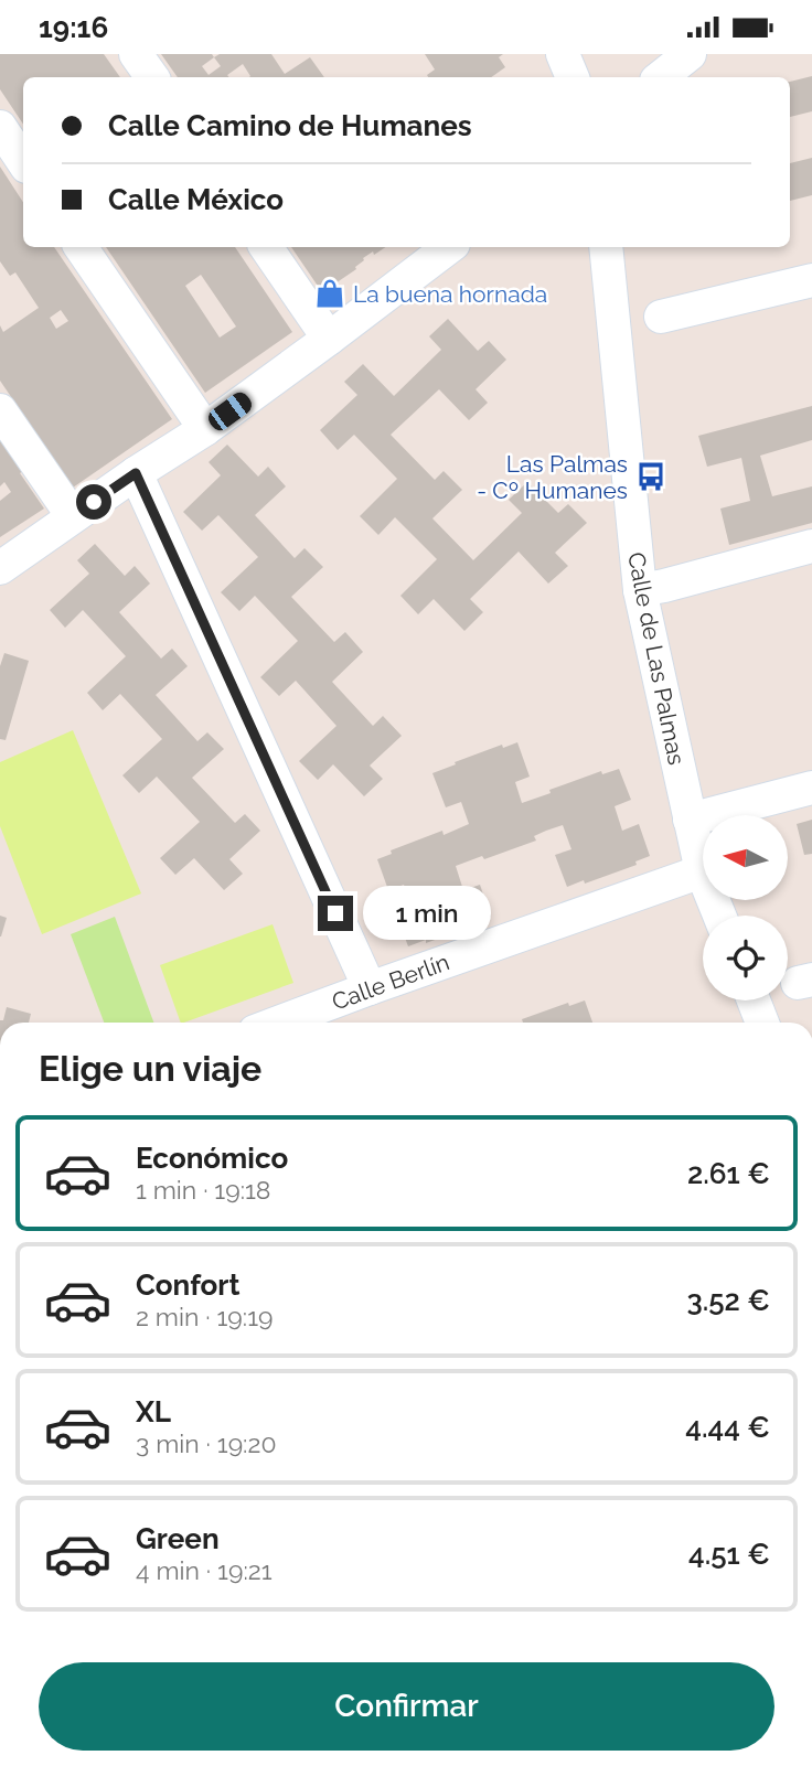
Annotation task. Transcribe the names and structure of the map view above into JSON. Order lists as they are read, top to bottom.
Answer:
{
  "streets": {
    "street": ["Calle de Las Palmas", "Calle Berlín"]
  },
  "crossings": [
    ["Calle de Las Palmas", "Calle Berlín"]
  ],
  "places": {
    "shop": ["La buena hornada"],
    "bus stop": ["Las Palmas - Cº Humanes"]
  },
  "north": "left",
  "page": {
    "status": "19:16",
    "banner": ["Calle Camino de Humanes", "Calle México"],
    "bubble": "1 min",
    "heading": "Elige un viaje",
    "list": [
      {
        "name": "Económico",
        "note": "1 min · 19:18",
        "value": "2.61 €"
      },
      {
        "name": "Confort",
        "note": "2 min · 19:19",
        "value": "3.52 €"
      },
      {
        "name": "XL",
        "note": "3 min · 19:20",
        "value": "4.44 €"
      },
      {
        "name": "Green",
        "note": "4 min · 19:21",
        "value": "4.51 €"
      }
    ],
    "buttons": "Confirmar"
  }
}
